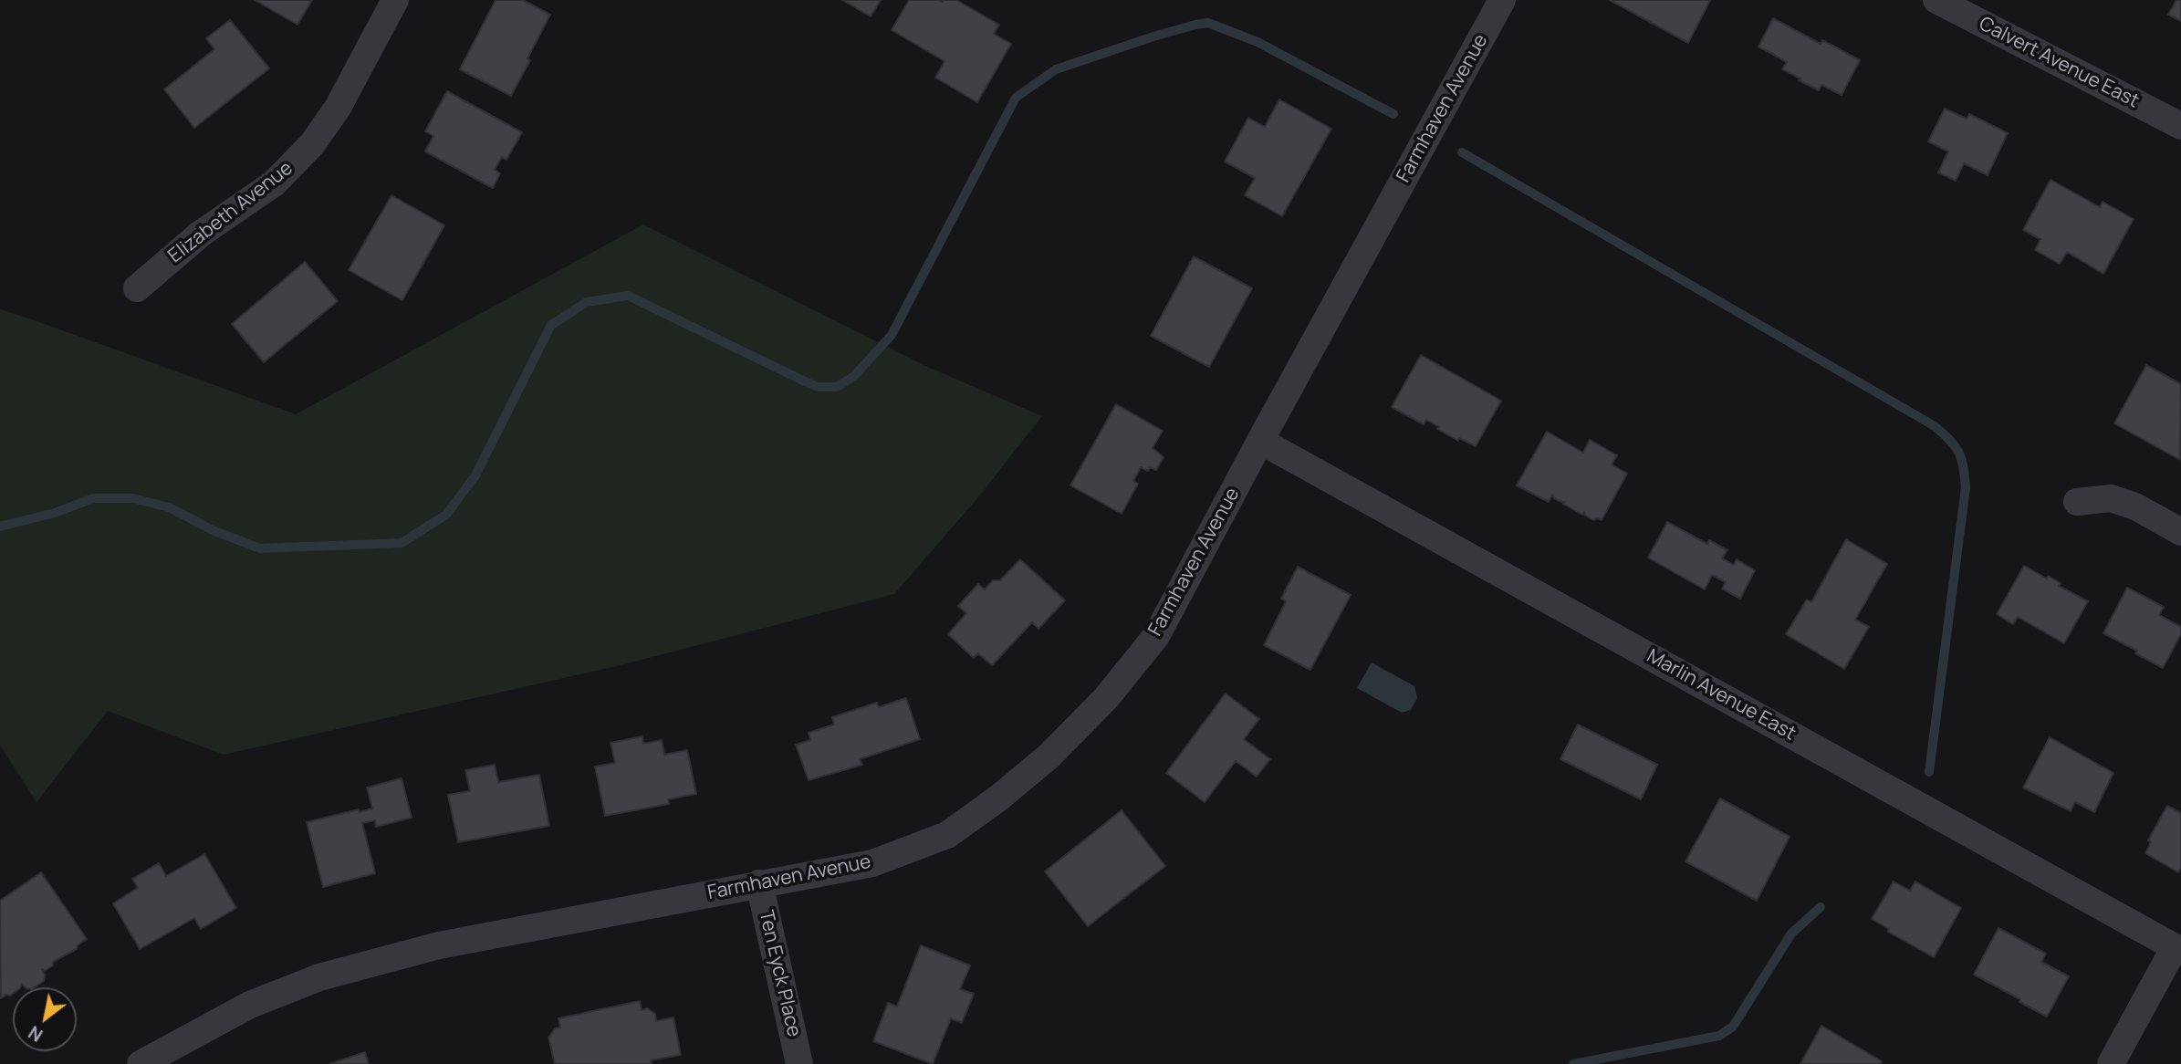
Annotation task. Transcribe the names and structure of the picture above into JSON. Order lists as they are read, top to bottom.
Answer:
{
  "streets": {
    "street": [
      "Calvert Avenue East",
      "Farmhaven Avenue",
      "Elizabeth Avenue",
      "Marlin Avenue East",
      "Ten Eyck Place"
    ]
  },
  "crossings": [
    ["Farmhaven Avenue", "Marlin Avenue East"],
    ["Farmhaven Avenue", "Ten Eyck Place"]
  ],
  "north": "bottom left"
}
